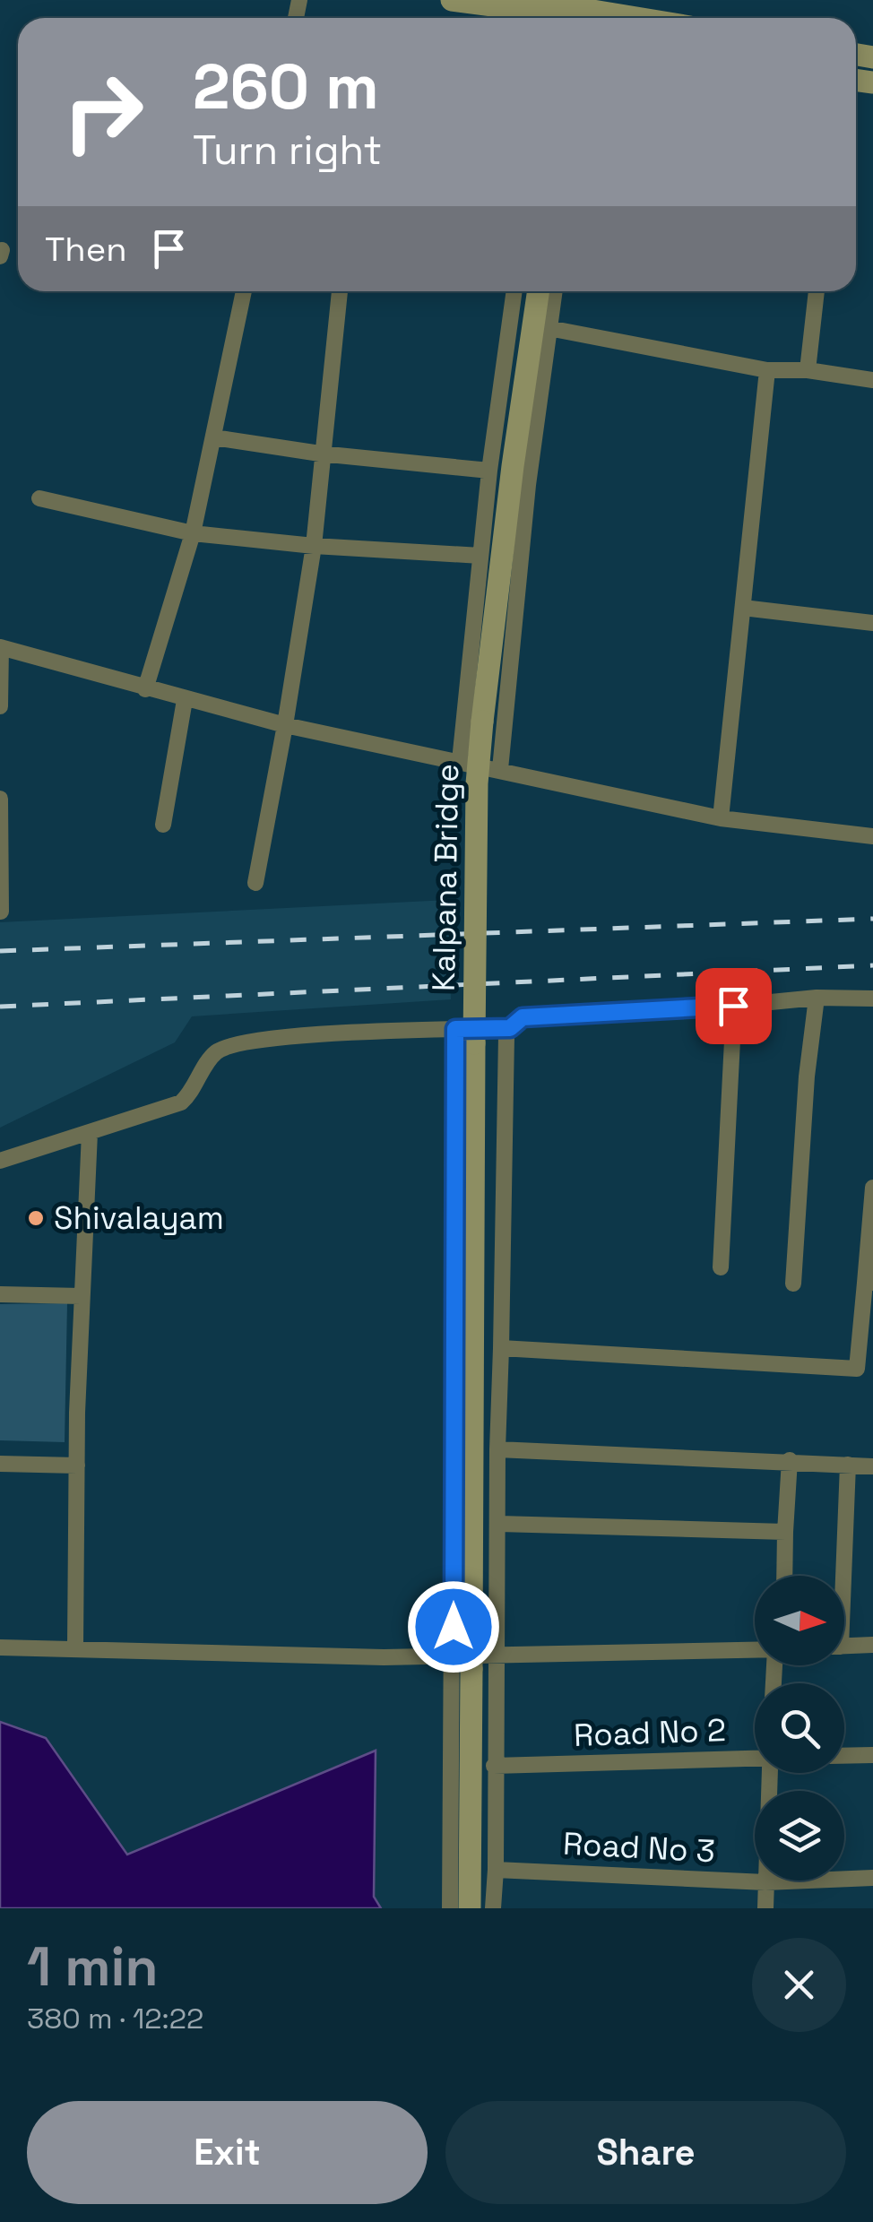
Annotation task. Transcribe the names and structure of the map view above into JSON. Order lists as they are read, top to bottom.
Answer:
{
  "streets": {
    "main road": ["Kalpana Bridge"],
    "street": ["Road No 2", "Road No 3"]
  },
  "places": ["Shivalayam"],
  "north": "right",
  "page": {
    "turn": ["260 m", "Turn right"],
    "then": "Then",
    "heading": ["1 min", "380 m · 12:22"],
    "buttons": ["Exit", "Share"]
  }
}
